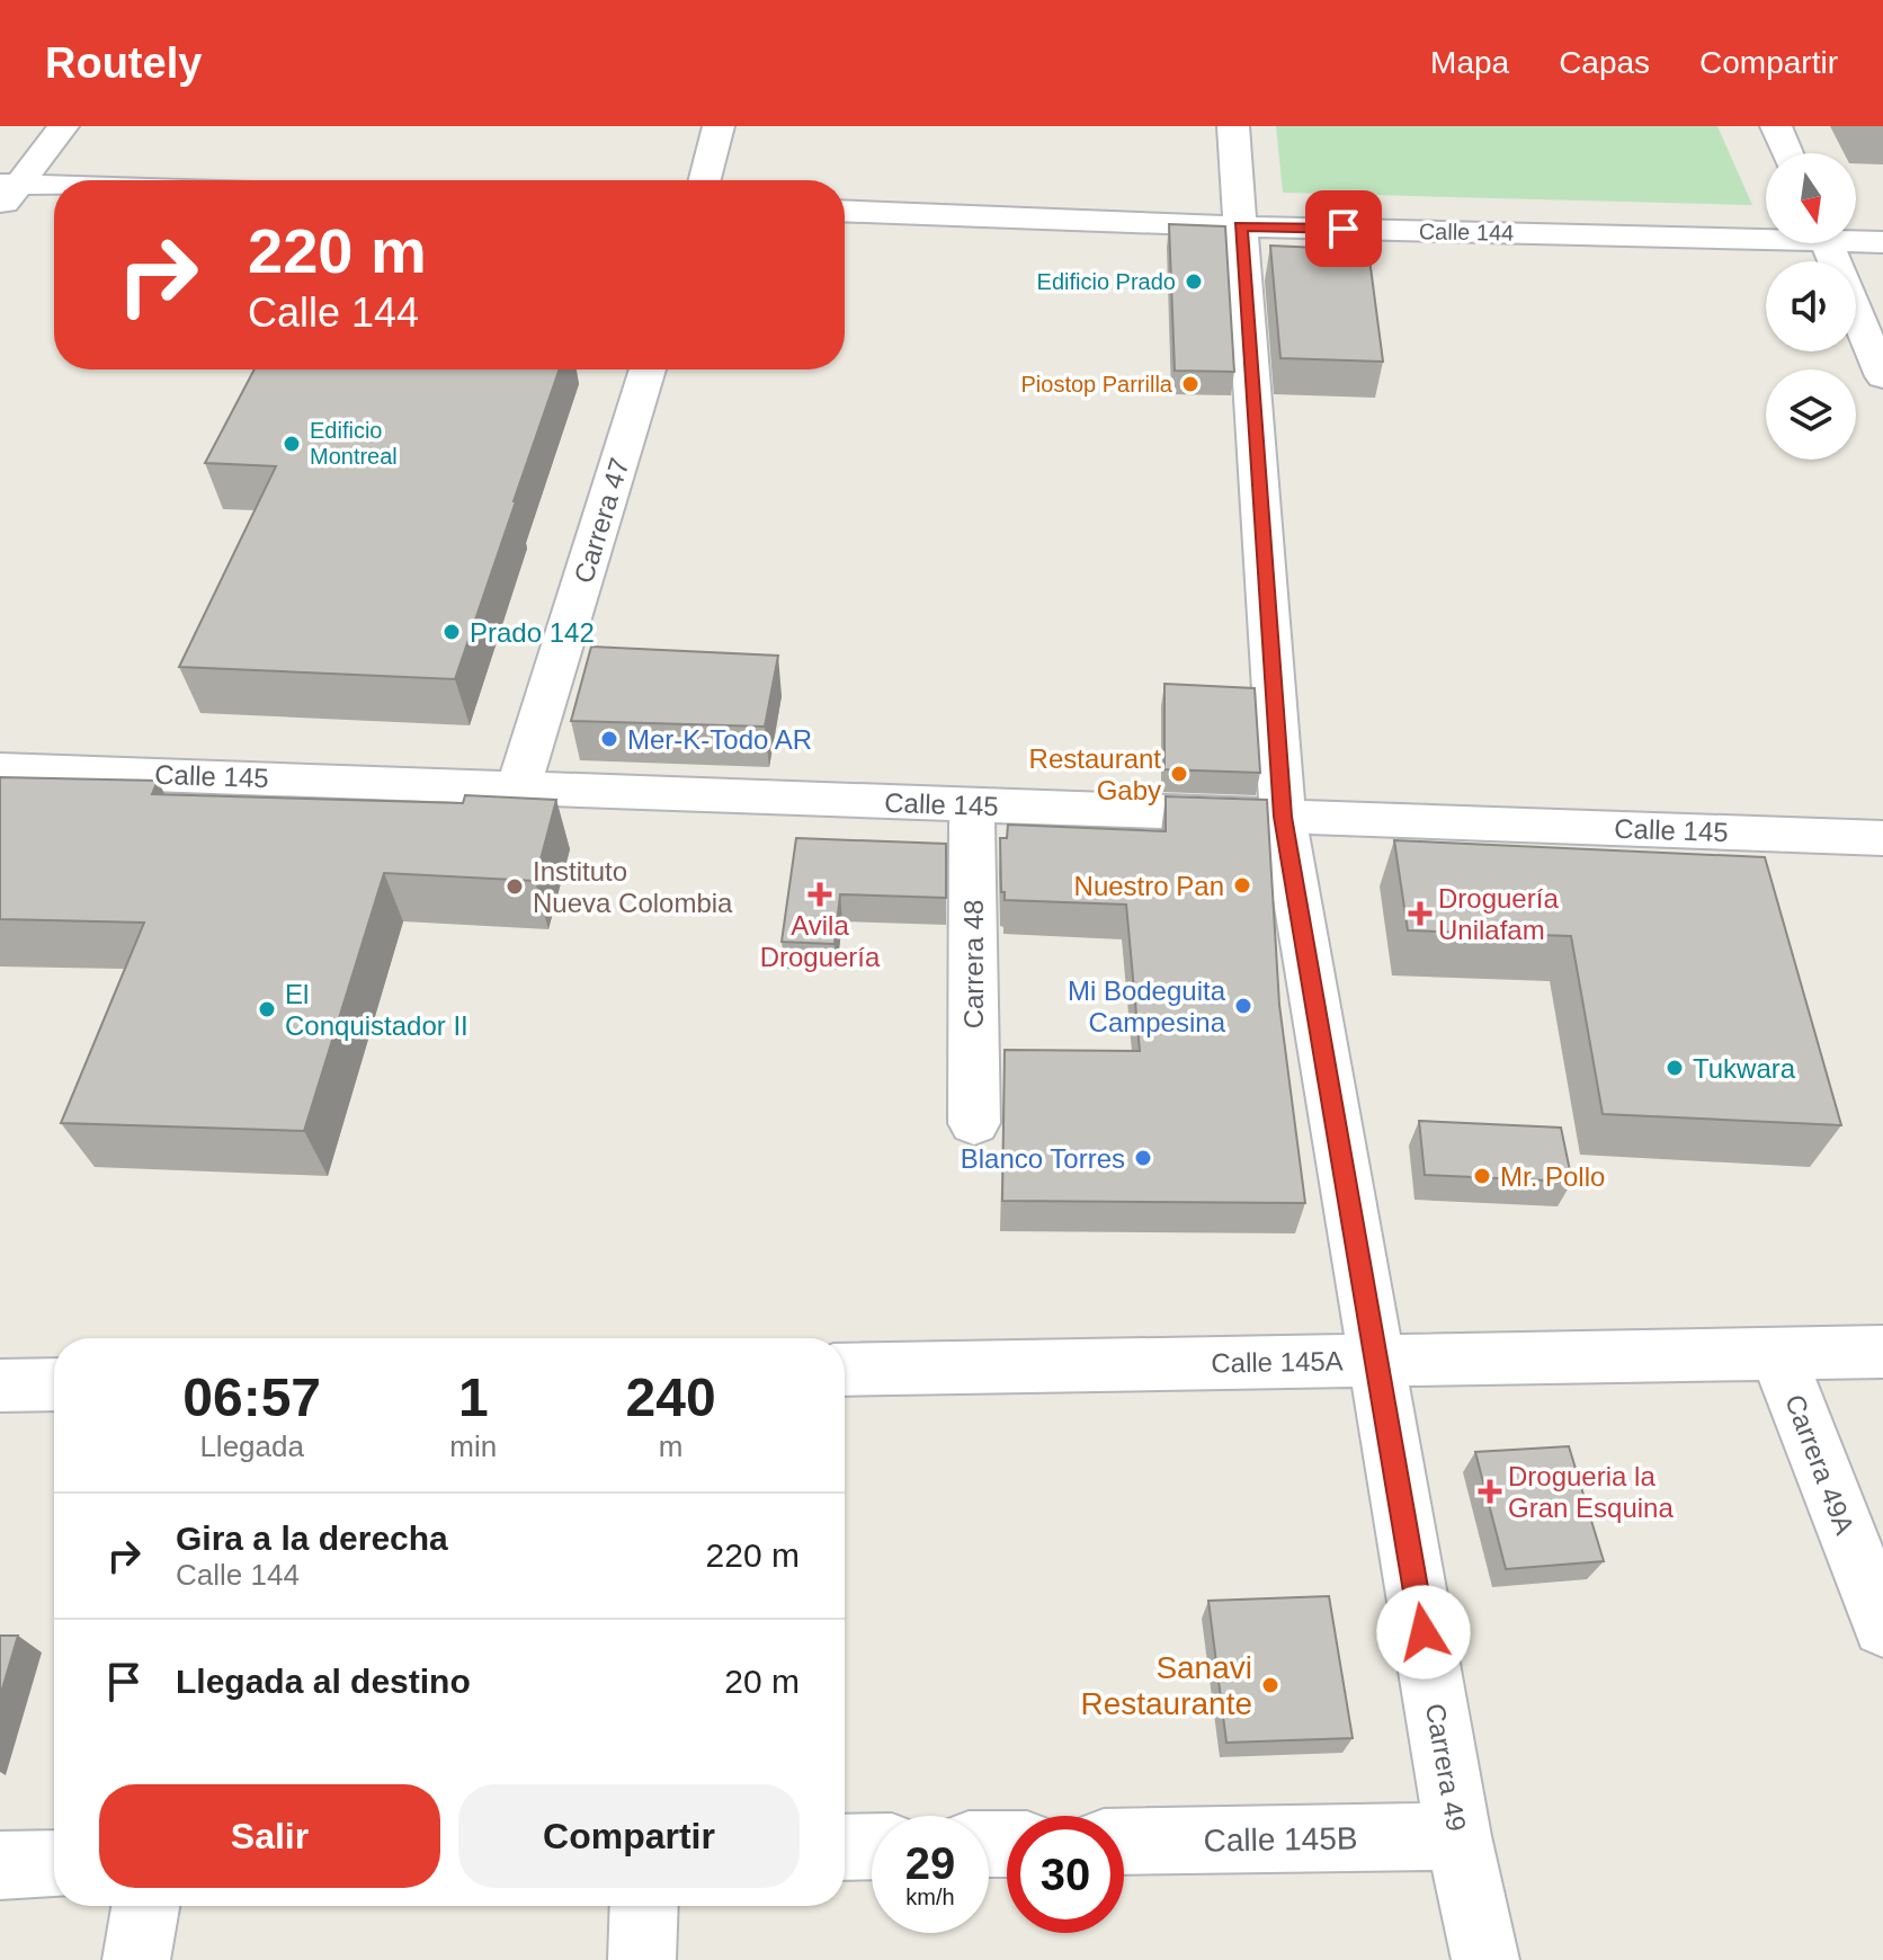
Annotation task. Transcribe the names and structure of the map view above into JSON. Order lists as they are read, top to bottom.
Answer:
{
  "streets": {
    "street": [
      "Calle 144",
      "Carrera 47",
      "Calle 145",
      "Carrera 48",
      "Calle 145A",
      "Carrera 49A",
      "Carrera 49",
      "Calle 145B"
    ]
  },
  "crossings": [
    ["Calle 144", "Carrera 49"],
    ["Carrera 47", "Calle 145"],
    ["Calle 145", "Carrera 48"],
    ["Calle 145", "Carrera 49"],
    ["Calle 145A", "Carrera 49A"],
    ["Calle 145A", "Carrera 49"],
    ["Carrera 49", "Calle 145B"]
  ],
  "places": {
    "other": [
      "Edificio Prado",
      "Piostop Parrilla",
      "Edificio Montreal",
      "Prado 142",
      "Mer-K-Todo AR",
      "Restaurant Gaby",
      "Nuestro Pan",
      "Instituto Nueva Colombia",
      "Mi Bodeguita Campesina",
      "El Conquistador II",
      "Tukwara",
      "Blanco Torres",
      "Mr. Pollo",
      "Sanavi Restaurante"
    ],
    "health": ["Avila Droguería", "Droguería Unilafam", "Drogueria la Gran Esquina"]
  },
  "north": "bottom",
  "page": {
    "header": "Routely",
    "nav": ["Mapa", "Capas", "Compartir"],
    "turn": ["220 m", "Calle 144"],
    "eta": [
      "06:57",
      "Llegada",
      "1",
      "min",
      "240",
      "m"
    ],
    "list": [
      {
        "name": "Gira a la derecha",
        "note": "Calle 144",
        "value": "220 m"
      },
      {
        "name": "Llegada al destino",
        "value": "20 m"
      }
    ],
    "buttons": ["Salir", "Compartir"],
    "speed": "29 km/h",
    "limit": "30"
  }
}
